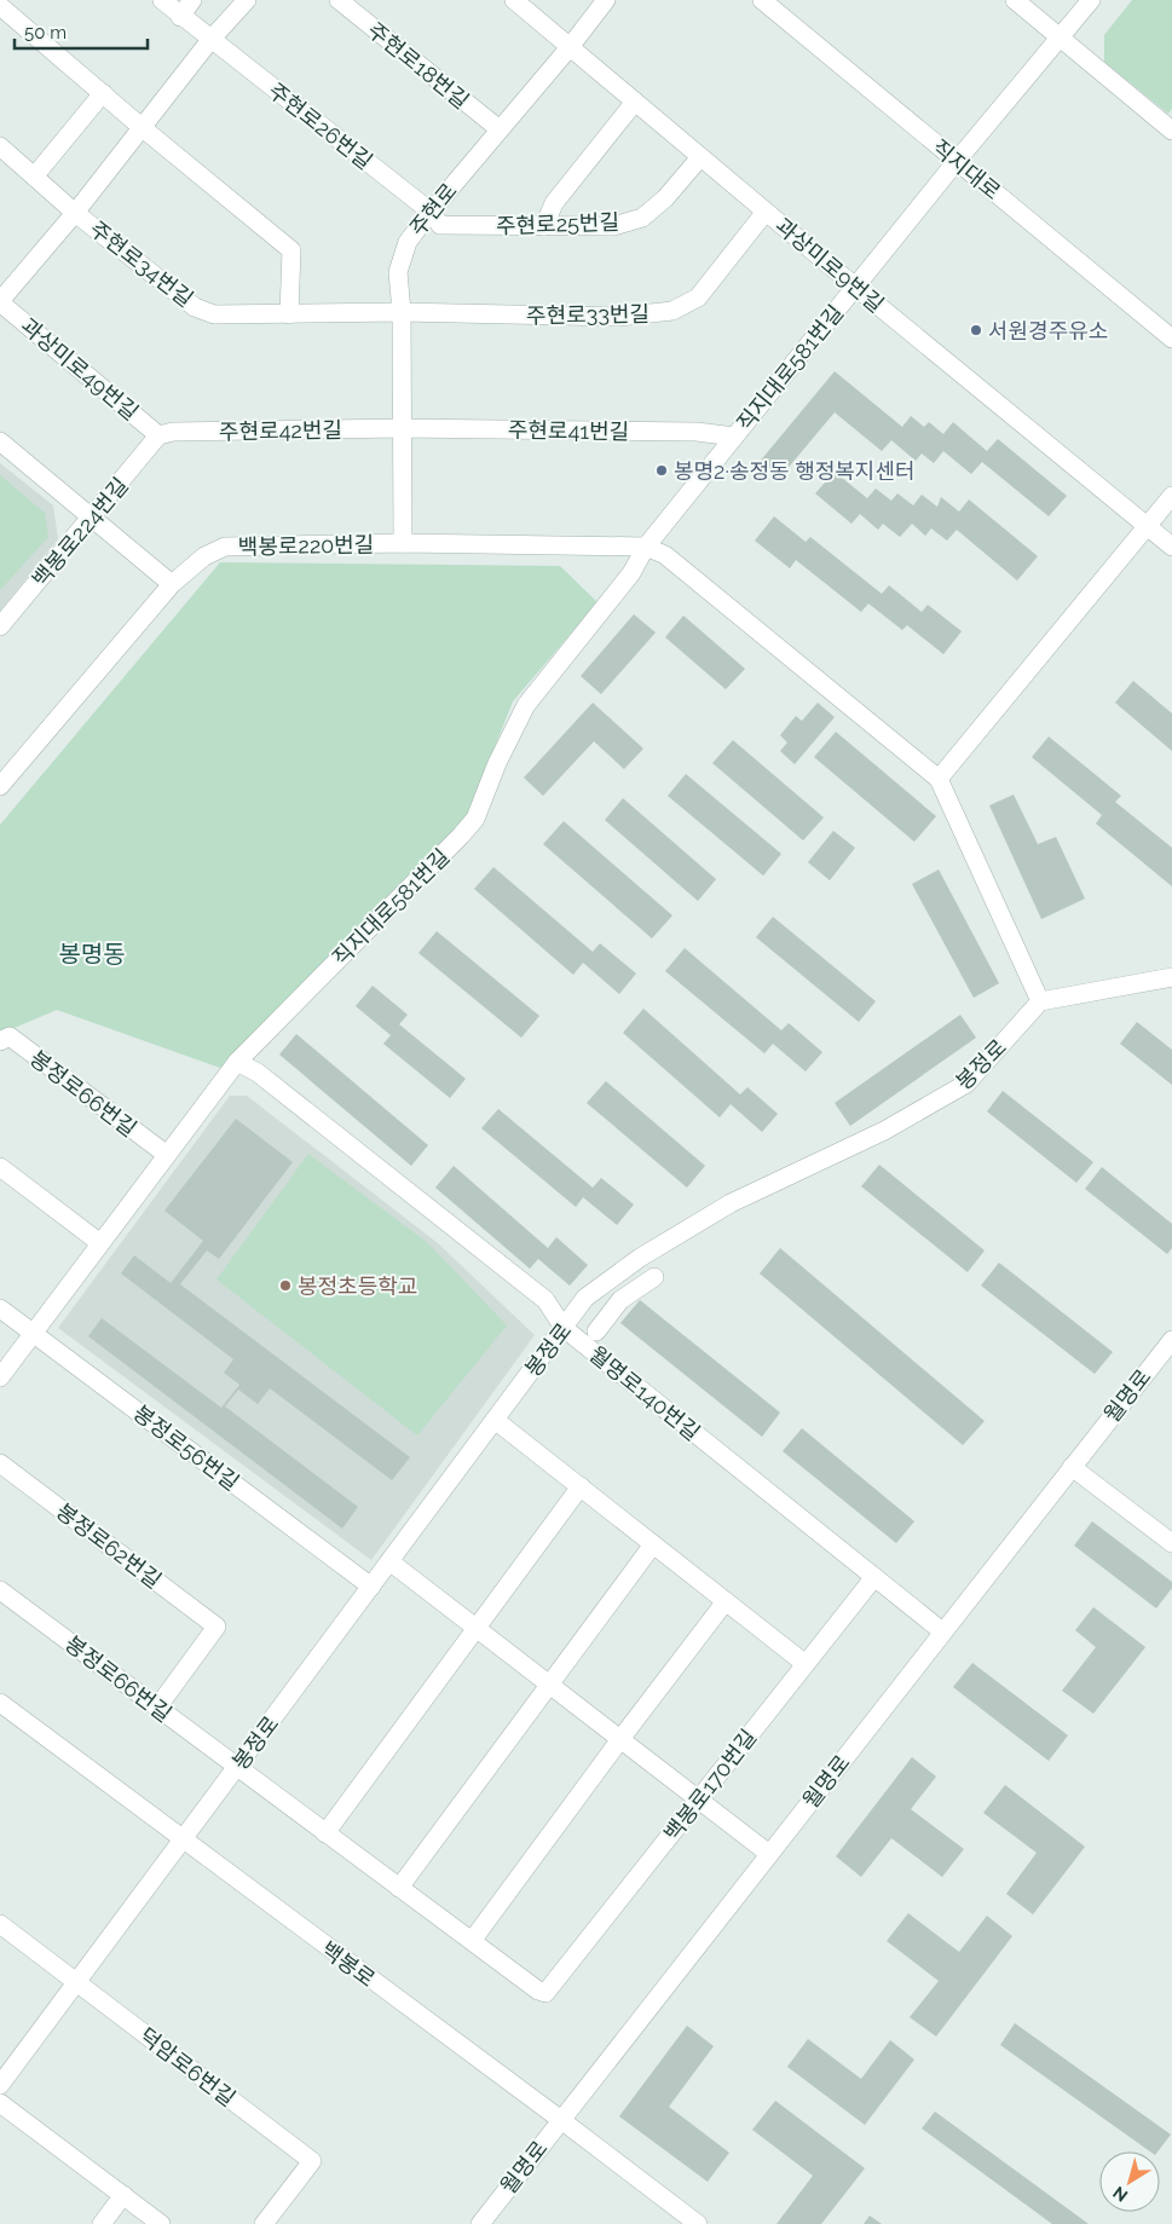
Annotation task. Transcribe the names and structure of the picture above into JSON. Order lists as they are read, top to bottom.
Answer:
{
  "streets": {
    "street": [
      "주현로18번길",
      "주현로26번길",
      "직지대로",
      "주현로",
      "주현로25번길",
      "주현로34번길",
      "과상미로9번길",
      "주현로33번길",
      "직지대로581번길",
      "과상미로49번길",
      "주현로42번길",
      "주현로41번길",
      "백봉로224번길",
      "백봉로220번길",
      "봉정로",
      "봉정로66번길",
      "월명로140번길",
      "월명로",
      "봉정로56번길",
      "봉정로62번길",
      "백봉로170번길",
      "백봉로",
      "덕암로6번길"
    ]
  },
  "crossings": [
    ["주현로18번길", "주현로"],
    ["주현로26번길", "주현로"],
    ["주현로26번길", "주현로25번길"],
    ["주현로26번길", "주현로34번길"],
    ["직지대로", "직지대로581번길"],
    ["주현로", "주현로25번길"],
    ["주현로", "주현로34번길"],
    ["주현로", "과상미로9번길"],
    ["주현로", "주현로33번길"],
    ["주현로", "주현로42번길"],
    ["주현로", "주현로41번길"],
    ["주현로", "백봉로220번길"],
    ["주현로25번길", "과상미로9번길"],
    ["주현로34번길", "주현로33번길"],
    ["과상미로9번길", "주현로33번길"],
    ["과상미로9번길", "직지대로581번길"],
    ["직지대로581번길", "주현로41번길"],
    ["직지대로581번길", "백봉로220번길"],
    ["직지대로581번길", "봉정로66번길"],
    ["직지대로581번길", "월명로140번길"],
    ["직지대로581번길", "봉정로56번길"],
    ["과상미로49번길", "주현로42번길"],
    ["과상미로49번길", "백봉로224번길"],
    ["주현로42번길", "주현로41번길"],
    ["주현로42번길", "백봉로224번길"],
    ["봉정로", "봉정로66번길"],
    ["봉정로", "월명로140번길"],
    ["봉정로", "봉정로56번길"],
    ["봉정로", "백봉로"],
    ["봉정로", "덕암로6번길"],
    ["봉정로66번길", "봉정로62번길"],
    ["봉정로66번길", "백봉로170번길"],
    ["월명로140번길", "월명로"],
    ["월명로140번길", "백봉로170번길"],
    ["월명로", "백봉로"]
  ],
  "districts": ["봉명동"],
  "places": ["서원경주유소", "봉명2·송정동 행정복지센터", "봉정초등학교"],
  "scale_bar": "50 m",
  "north": "bottom left"
}
